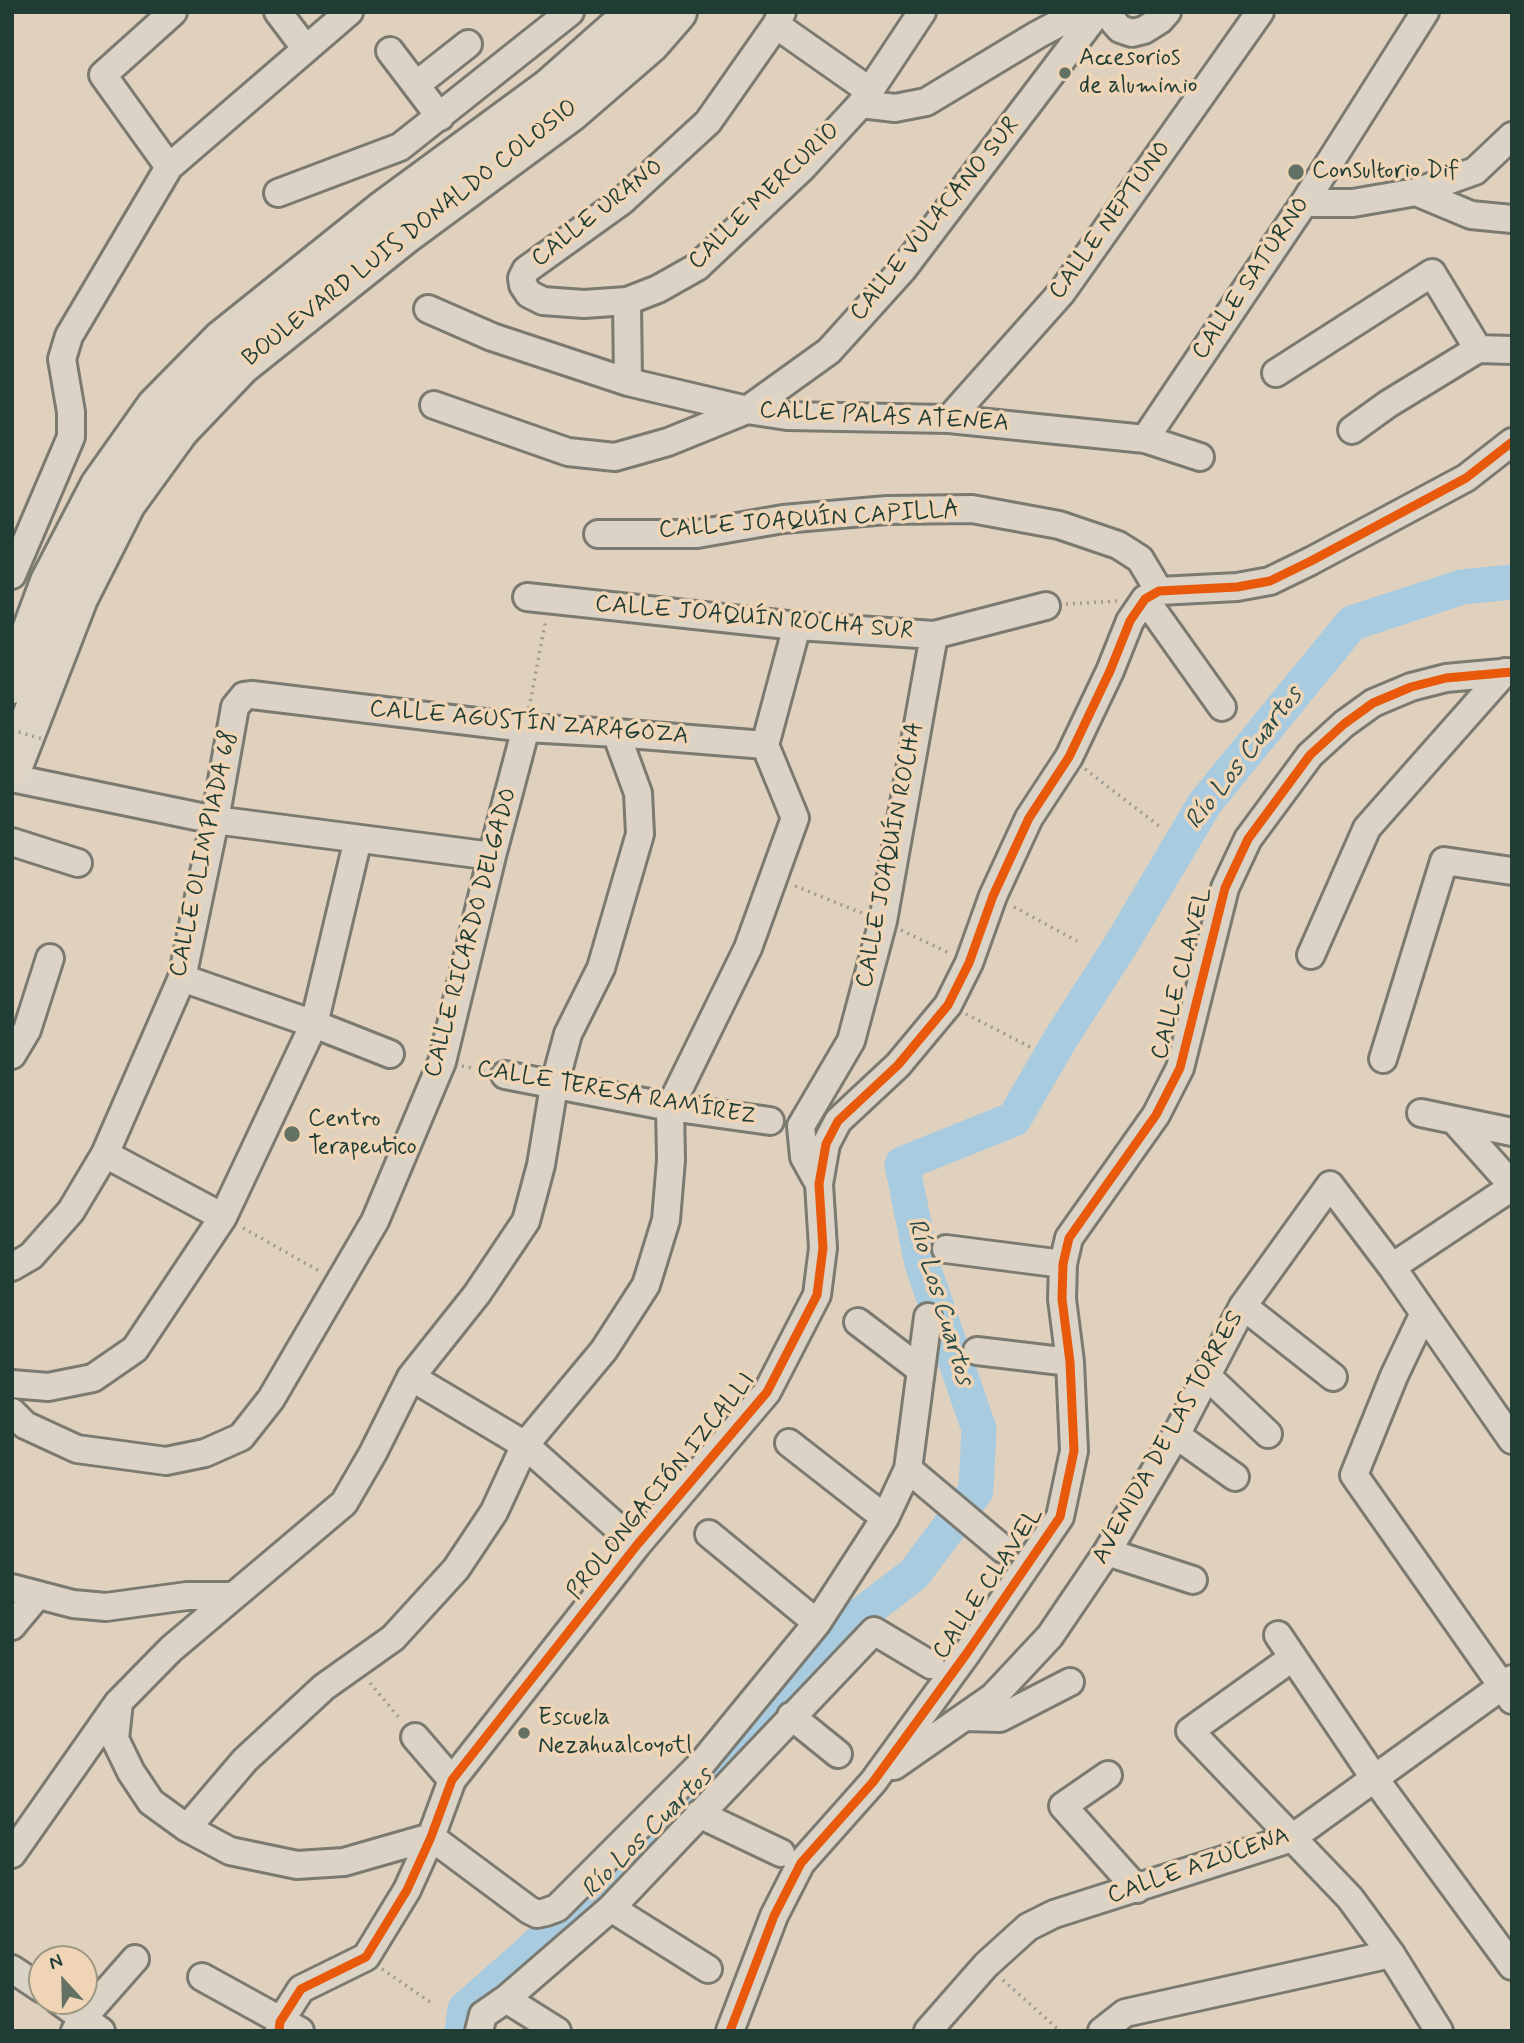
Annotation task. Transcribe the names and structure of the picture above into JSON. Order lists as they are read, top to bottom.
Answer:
{
  "streets": {
    "highway": ["BOULEVARD LUIS DONALDO COLOSIO"],
    "street": [
      "CALLE MERCURIO",
      "CALLE URANO",
      "CALLE VULACANO SUR",
      "CALLE NEPTUNO",
      "CALLE SATURNO",
      "CALLE PALAS ATENEA",
      "CALLE JOAQUÍN CAPILLA",
      "CALLE JOAQUÍN ROCHA SUR",
      "CALLE AGUSTÍN ZARAGOZA",
      "CALLE OLIMPIADA 68",
      "CALLE JOAQUÍN ROCHA",
      "CALLE RICARDO DELGADO",
      "CALLE CLAVEL",
      "CALLE TERESA RAMÍREZ",
      "AVENIDA DE LAS TORRES",
      "PROLONGACIÓN IZCALLI",
      "CALLE AZUCENA"
    ]
  },
  "crossings": [
    ["CALLE MERCURIO", "CALLE URANO"],
    ["CALLE VULACANO SUR", "CALLE PALAS ATENEA"],
    ["CALLE NEPTUNO", "CALLE PALAS ATENEA"],
    ["CALLE SATURNO", "CALLE PALAS ATENEA"],
    ["CALLE JOAQUÍN CAPILLA", "PROLONGACIÓN IZCALLI"],
    ["CALLE JOAQUÍN ROCHA SUR", "CALLE JOAQUÍN ROCHA"],
    ["CALLE AGUSTÍN ZARAGOZA", "CALLE OLIMPIADA 68"],
    ["CALLE AGUSTÍN ZARAGOZA", "CALLE RICARDO DELGADO"],
    ["CALLE JOAQUÍN ROCHA", "PROLONGACIÓN IZCALLI"],
    ["CALLE RICARDO DELGADO", "CALLE TERESA RAMÍREZ"],
    ["CALLE CLAVEL", "AVENIDA DE LAS TORRES"]
  ],
  "water": ["Río Los Cuartos"],
  "places": [
    "Accesorios de aluminio",
    "Consultorio Dif",
    "Centro Terapeutico",
    "Escuela Nezahualcoyotl"
  ],
  "north": "top"
}
